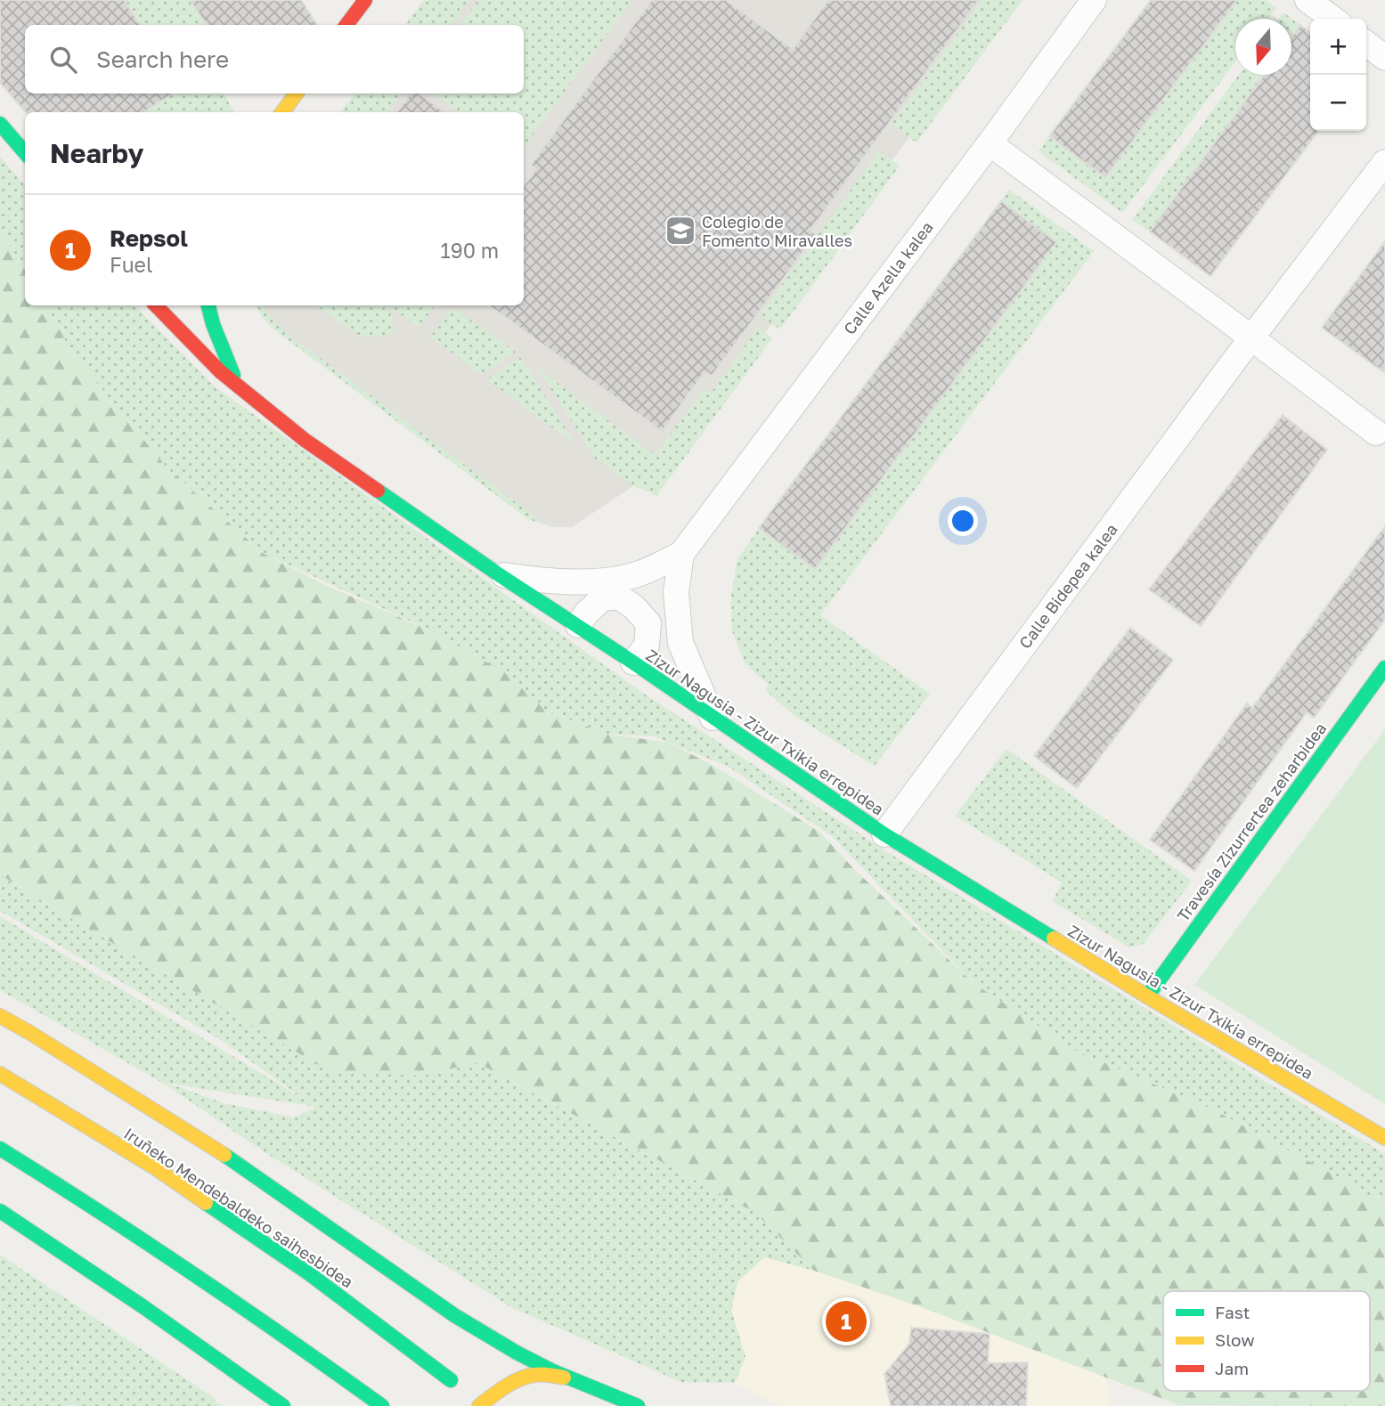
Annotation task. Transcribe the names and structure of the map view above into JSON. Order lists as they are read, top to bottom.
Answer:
{
  "streets": {
    "main road": ["Zizur Nagusia - Zizur Txikia errepidea", "Travesía Zizurrertea zeharbidea", "Iruñeko Mendebaldeko saihesbidea"],
    "street": ["Calle Azella kalea", "Calle Bidepea kalea"]
  },
  "crossings": [
    ["Calle Azella kalea", "Zizur Nagusia - Zizur Txikia errepidea"],
    ["Calle Bidepea kalea", "Zizur Nagusia - Zizur Txikia errepidea"],
    ["Zizur Nagusia - Zizur Txikia errepidea", "Travesía Zizurrertea zeharbidea"]
  ],
  "places": {
    "school or university": ["Colegio de Fomento Miravalles"]
  },
  "legend": ["Fast", "Slow", "Jam"],
  "north": "bottom",
  "page": {
    "map_buttons": ["+", "−"],
    "search": "Search here",
    "heading": "Nearby",
    "list": [
      {
        "mark": "1",
        "name": "Repsol",
        "note": "Fuel",
        "value": "190 m"
      }
    ],
    "pins": "1"
  }
}
